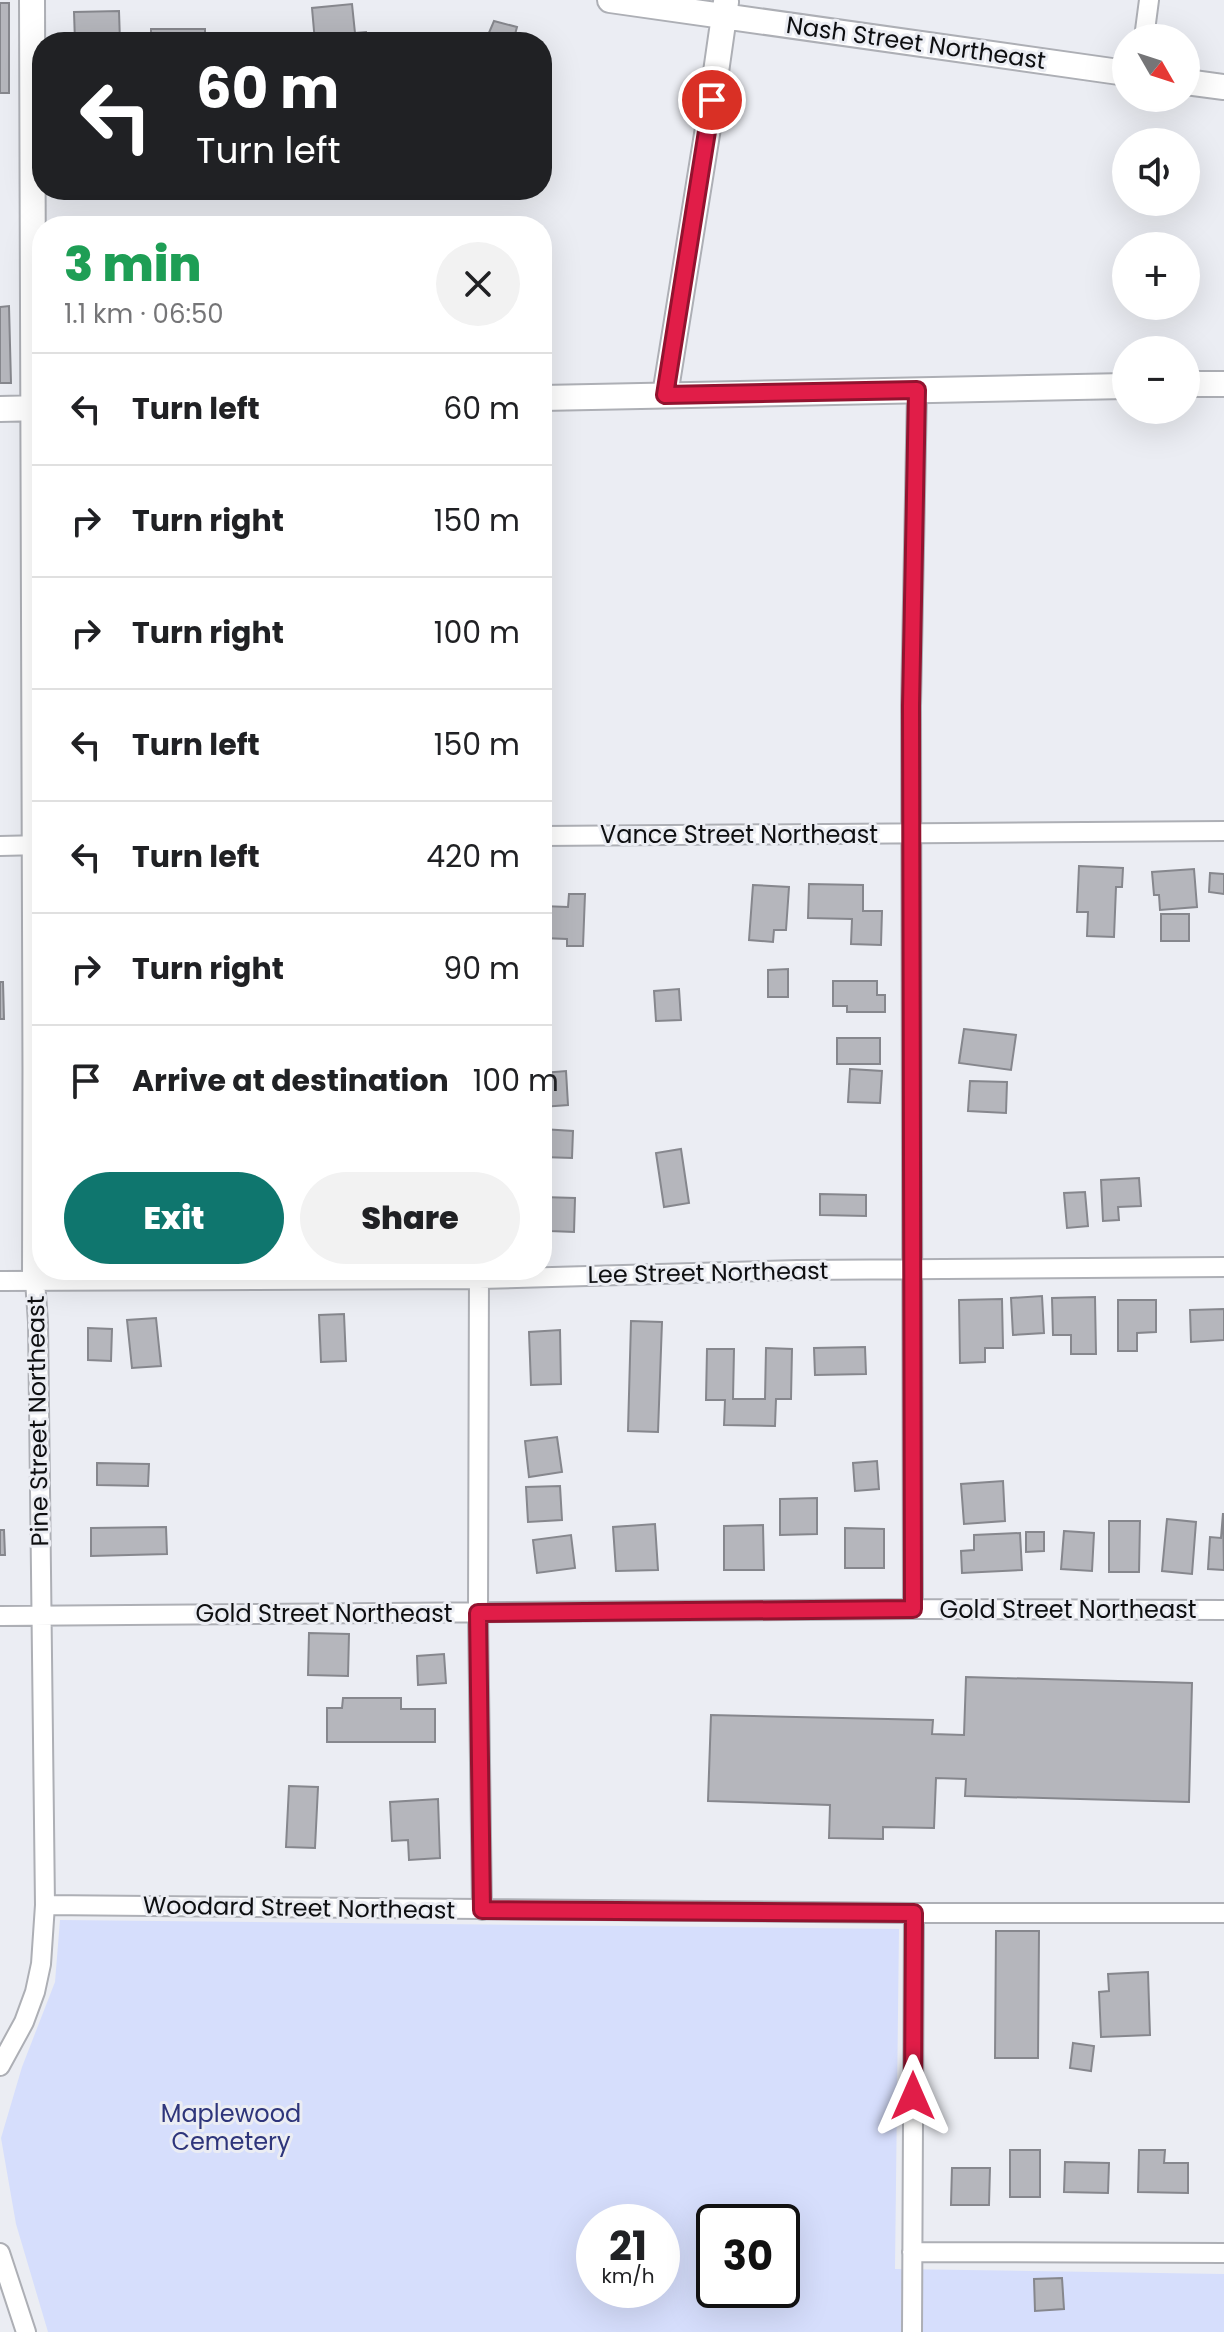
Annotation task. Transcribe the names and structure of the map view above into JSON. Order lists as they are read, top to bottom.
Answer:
{
  "streets": {
    "street": [
      "Nash Street Northeast",
      "Vance Street Northeast",
      "Lee Street Northeast",
      "Pine Street Northeast",
      "Gold Street Northeast",
      "Woodard Street Northeast"
    ]
  },
  "crossings": [
    ["Lee Street Northeast", "Pine Street Northeast"],
    ["Pine Street Northeast", "Gold Street Northeast"],
    ["Pine Street Northeast", "Woodard Street Northeast"]
  ],
  "parks": ["Maplewood Cemetery"],
  "north": "bottom right",
  "page": {
    "map_buttons": ["+", "−"],
    "turn": ["60 m", "Turn left"],
    "heading": ["3 min", "1.1 km · 06:50"],
    "list": [
      {
        "name": "Turn left",
        "value": "60 m"
      },
      {
        "name": "Turn right",
        "value": "150 m"
      },
      {
        "name": "Turn right",
        "value": "100 m"
      },
      {
        "name": "Turn left",
        "value": "150 m"
      },
      {
        "name": "Turn left",
        "value": "420 m"
      },
      {
        "name": "Turn right",
        "value": "90 m"
      },
      {
        "name": "Arrive at destination",
        "value": "100 m"
      }
    ],
    "buttons": ["Exit", "Share"],
    "speed": "21 km/h",
    "limit": "30"
  }
}
